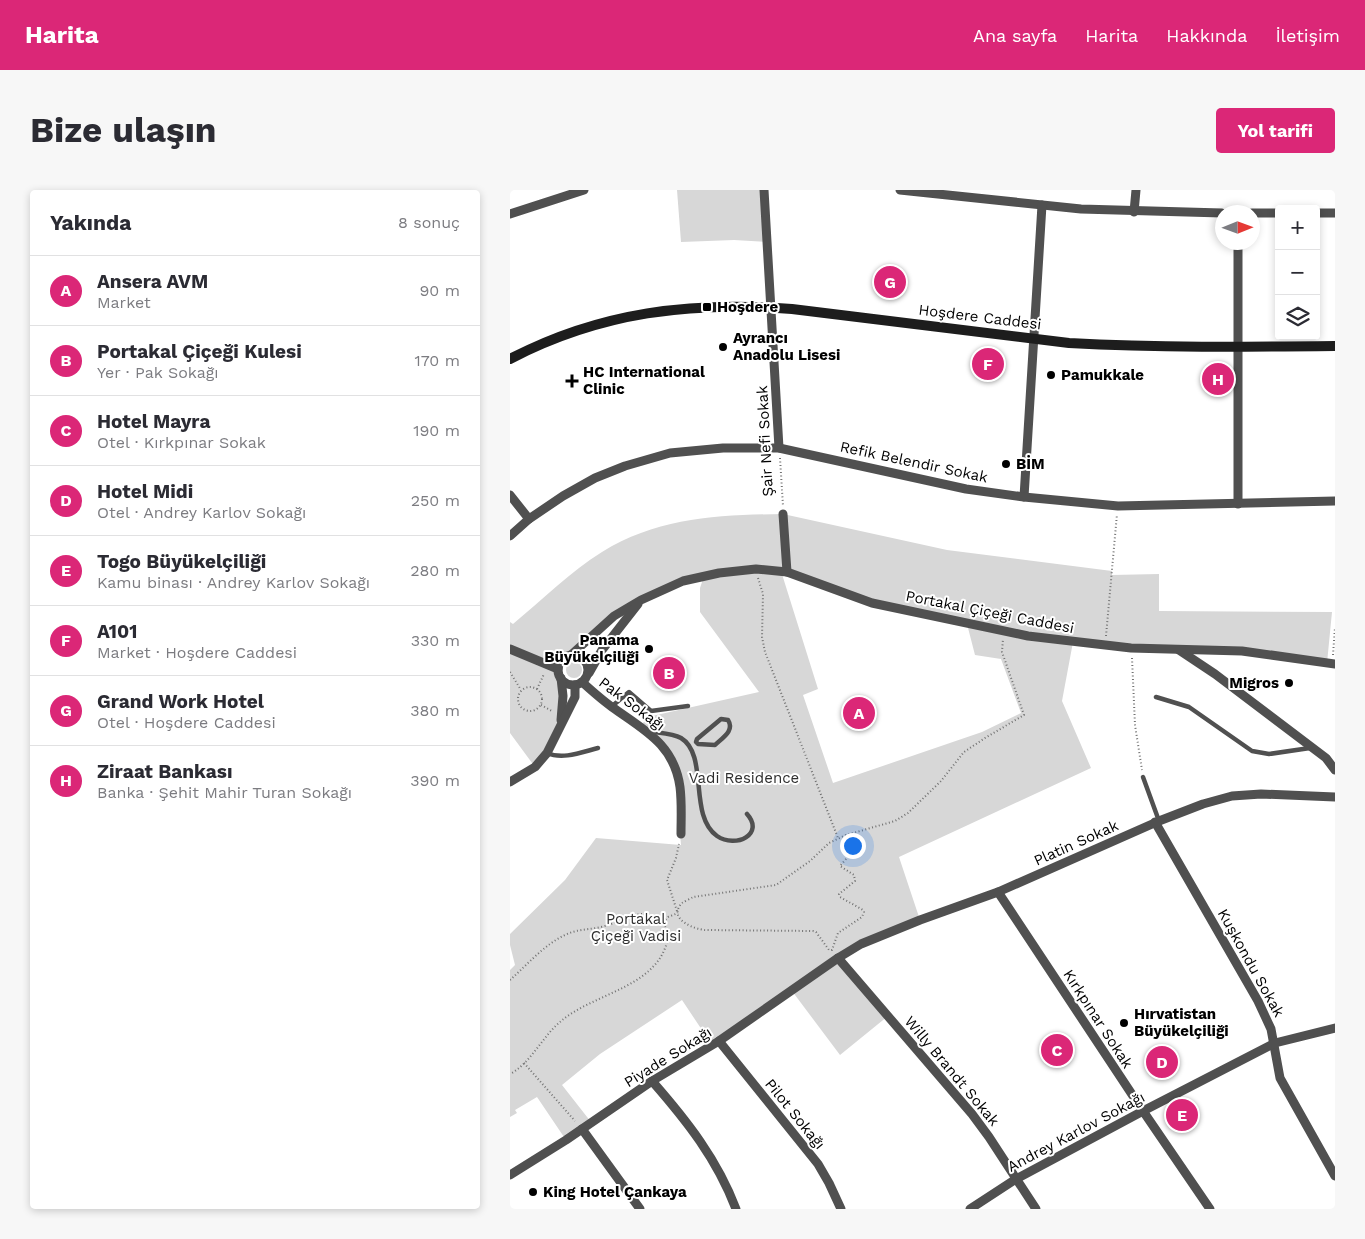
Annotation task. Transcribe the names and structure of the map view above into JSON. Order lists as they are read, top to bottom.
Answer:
{
  "streets": {
    "main road": ["Hoşdere Caddesi"],
    "street": [
      "Şair Nefi Sokak",
      "Refik Belendir Sokak",
      "Portakal Çiçeği Caddesi",
      "Pak Sokağı",
      "Platin Sokak",
      "Kuşkondu Sokak",
      "Kırkpınar Sokak",
      "Piyade Sokağı",
      "Willy Brandt Sokak",
      "Pilot Sokağı",
      "Andrey Karlov Sokağı"
    ]
  },
  "crossings": [
    ["Hoşdere Caddesi", "Şair Nefi Sokak"],
    ["Şair Nefi Sokak", "Refik Belendir Sokak"],
    ["Şair Nefi Sokak", "Portakal Çiçeği Caddesi"],
    ["Portakal Çiçeği Caddesi", "Pak Sokağı"],
    ["Platin Sokak", "Kuşkondu Sokak"],
    ["Platin Sokak", "Kırkpınar Sokak"],
    ["Platin Sokak", "Piyade Sokağı"],
    ["Platin Sokak", "Willy Brandt Sokak"],
    ["Kuşkondu Sokak", "Andrey Karlov Sokağı"],
    ["Kırkpınar Sokak", "Andrey Karlov Sokağı"],
    ["Piyade Sokağı", "Willy Brandt Sokak"],
    ["Piyade Sokağı", "Pilot Sokağı"],
    ["Willy Brandt Sokak", "Andrey Karlov Sokağı"]
  ],
  "parks": ["Vadi Residence", "Portakal Çiçeği Vadisi"],
  "places": {
    "transit": ["Hoşdere"],
    "other": [
      "Ayrancı Anadolu Lisesi",
      "Pamukkale",
      "BİM",
      "Panama Büyükelçiliği",
      "Migros",
      "Hırvatistan Büyükelçiliği",
      "King Hotel Çankaya"
    ],
    "health": ["HC International Clinic"]
  },
  "north": "right",
  "page": {
    "header": "Harita",
    "nav": [
      "Ana sayfa",
      "Harita",
      "Hakkında",
      "İletişim"
    ],
    "buttons": "Yol tarifi",
    "title": "Bize ulaşın",
    "heading": ["Yakında", "8 sonuç"],
    "map_buttons": ["+", "−"],
    "list": [
      {
        "mark": "A",
        "name": "Ansera AVM",
        "note": "Market",
        "value": "90 m"
      },
      {
        "mark": "B",
        "name": "Portakal Çiçeği Kulesi",
        "note": "Yer · Pak Sokağı",
        "value": "170 m"
      },
      {
        "mark": "C",
        "name": "Hotel Mayra",
        "note": "Otel · Kırkpınar Sokak",
        "value": "190 m"
      },
      {
        "mark": "D",
        "name": "Hotel Midi",
        "note": "Otel · Andrey Karlov Sokağı",
        "value": "250 m"
      },
      {
        "mark": "E",
        "name": "Togo Büyükelçiliği",
        "note": "Kamu binası · Andrey Karlov Sokağı",
        "value": "280 m"
      },
      {
        "mark": "F",
        "name": "A101",
        "note": "Market · Hoşdere Caddesi",
        "value": "330 m"
      },
      {
        "mark": "G",
        "name": "Grand Work Hotel",
        "note": "Otel · Hoşdere Caddesi",
        "value": "380 m"
      },
      {
        "mark": "H",
        "name": "Ziraat Bankası",
        "note": "Banka · Şehit Mahir Turan Sokağı",
        "value": "390 m"
      }
    ],
    "pins": [
      "G",
      "F",
      "H",
      "B",
      "A",
      "C",
      "D",
      "E"
    ]
  }
}
